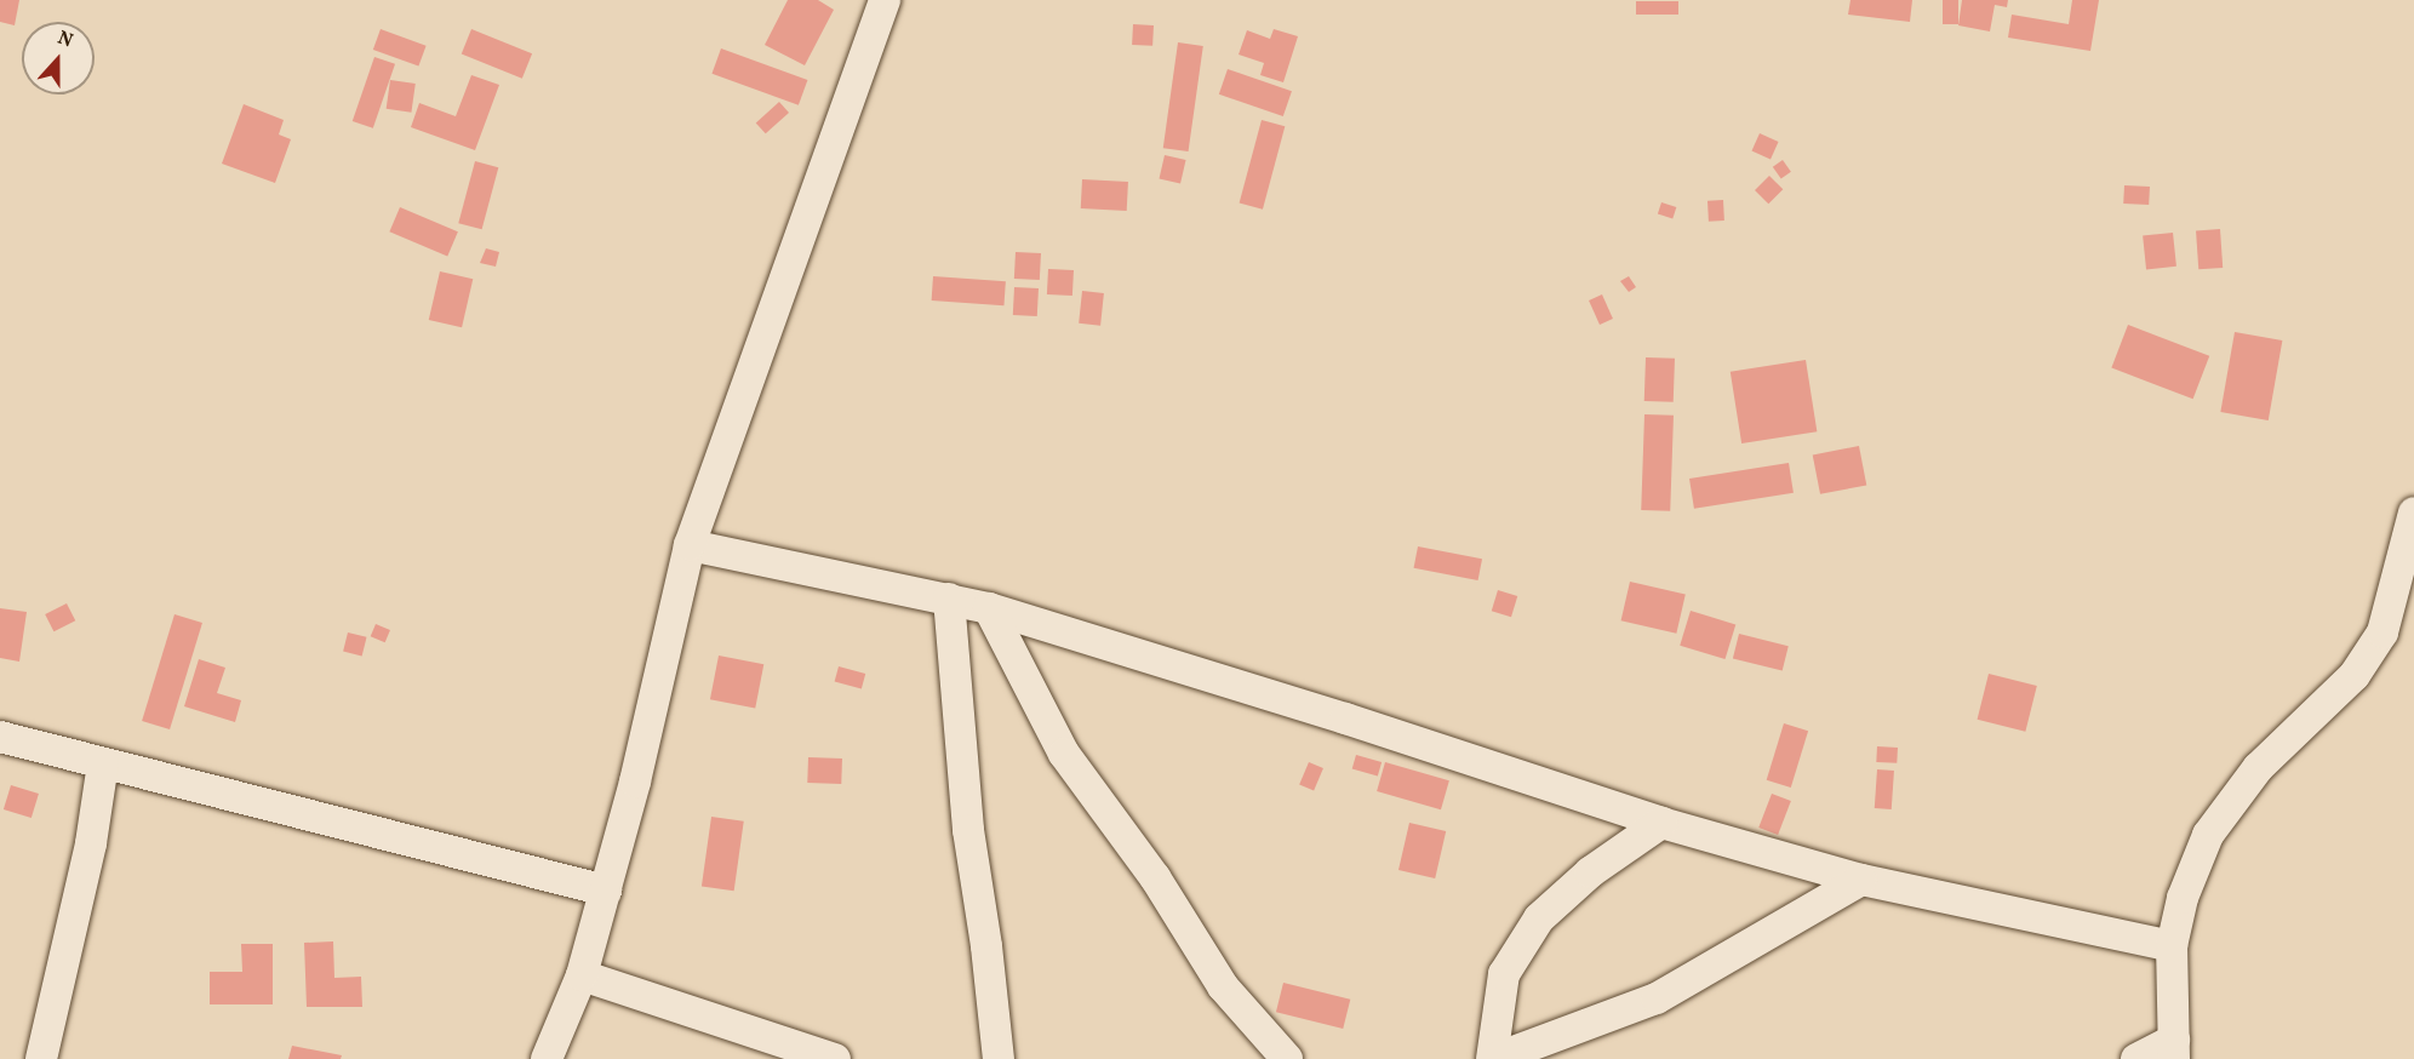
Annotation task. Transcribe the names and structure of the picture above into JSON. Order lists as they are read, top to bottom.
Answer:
{
  "north": "top"
}
